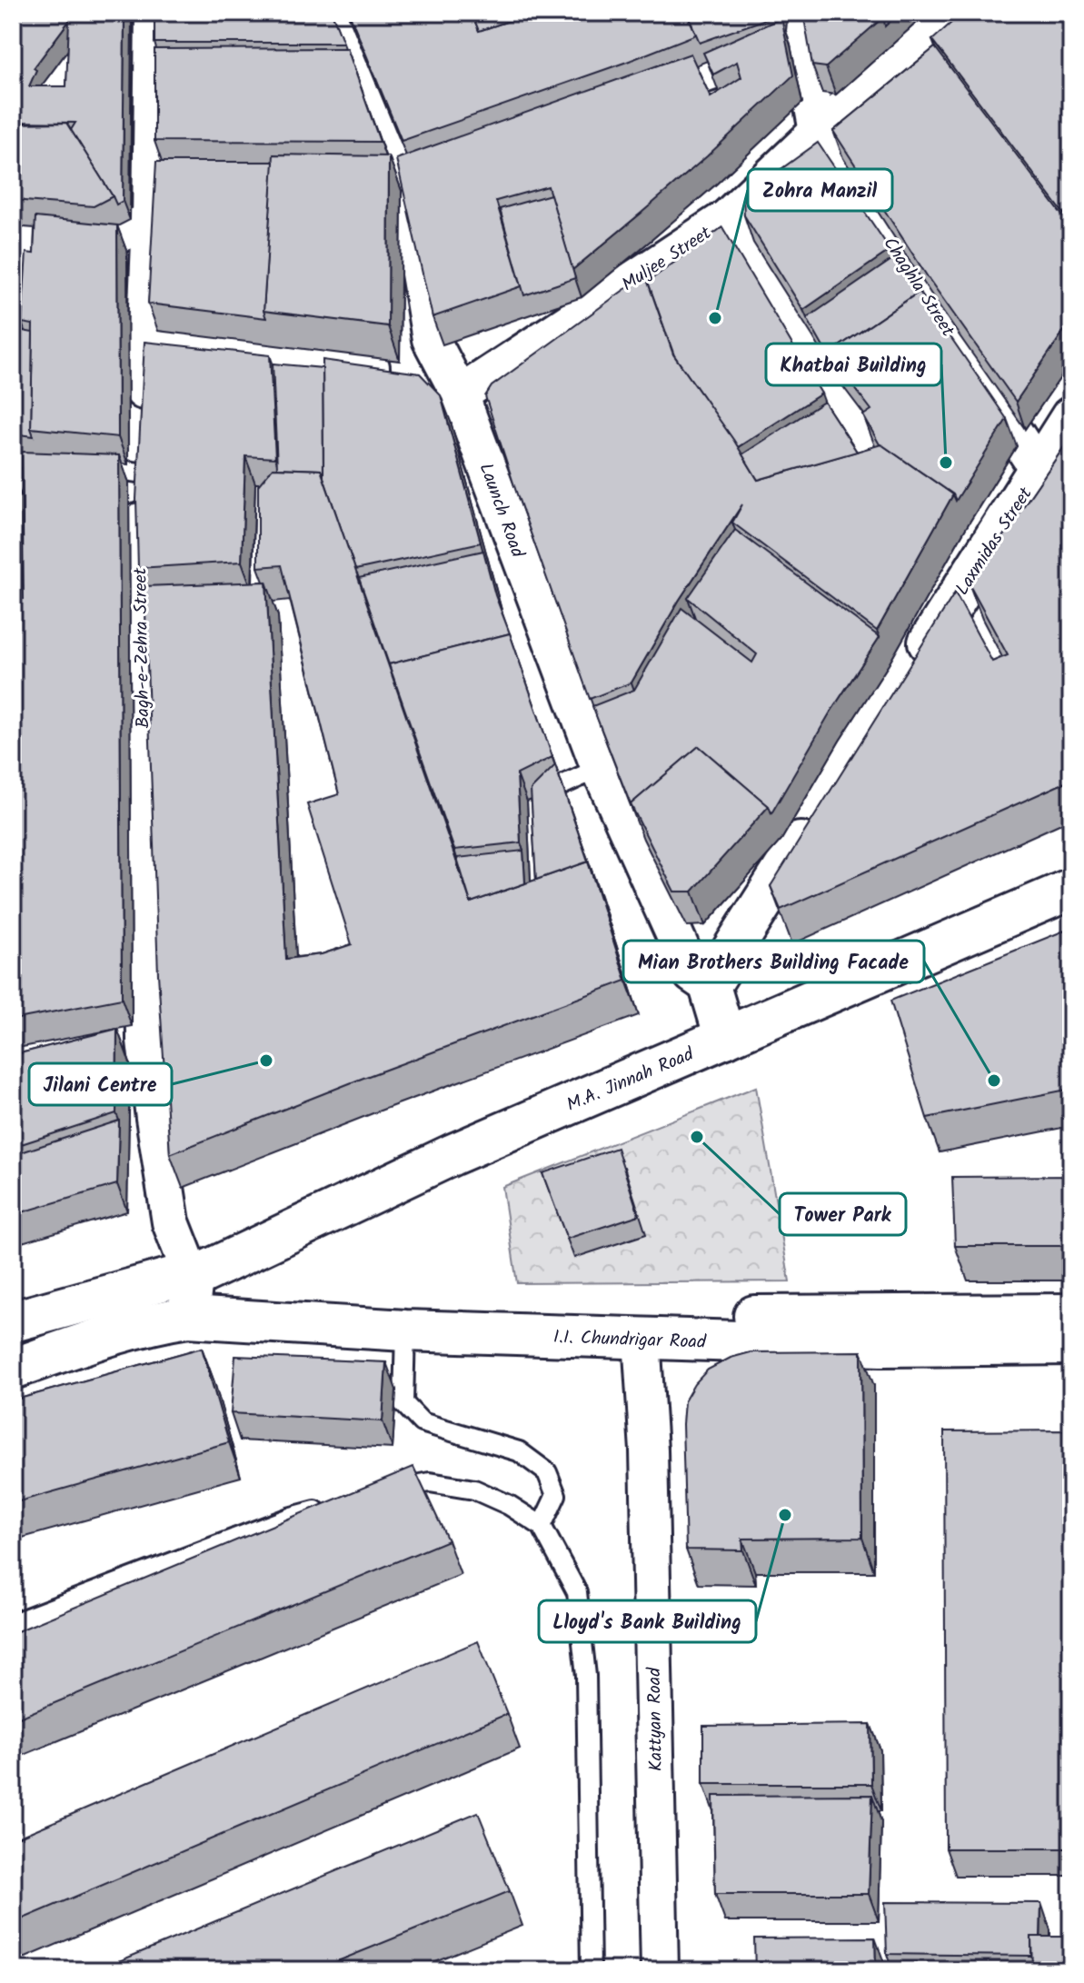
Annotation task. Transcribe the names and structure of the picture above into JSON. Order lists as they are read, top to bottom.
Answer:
{
  "streets": {
    "main road": ["Laxmidas Street", "M.A. Jinnah Road", "I.I. Chundrigar Road"],
    "street": [
      "Muljee Street",
      "Chaghla Street",
      "Launch Road",
      "Bagh-e-Zehra Street",
      "Kattyan Road"
    ]
  },
  "crossings": [
    ["Muljee Street", "Chaghla Street"],
    ["Muljee Street", "Launch Road"],
    ["Chaghla Street", "Laxmidas Street"],
    ["Bagh-e-Zehra Street", "M.A. Jinnah Road"],
    ["Bagh-e-Zehra Street", "I.I. Chundrigar Road"],
    ["M.A. Jinnah Road", "I.I. Chundrigar Road"],
    ["I.I. Chundrigar Road", "Kattyan Road"]
  ],
  "places": [
    "Zohra Manzil",
    "Khatbai Building",
    "Jilani Centre",
    "Mian Brothers Building Facade",
    "Tower Park",
    "Lloyd's Bank Building"
  ]
}
